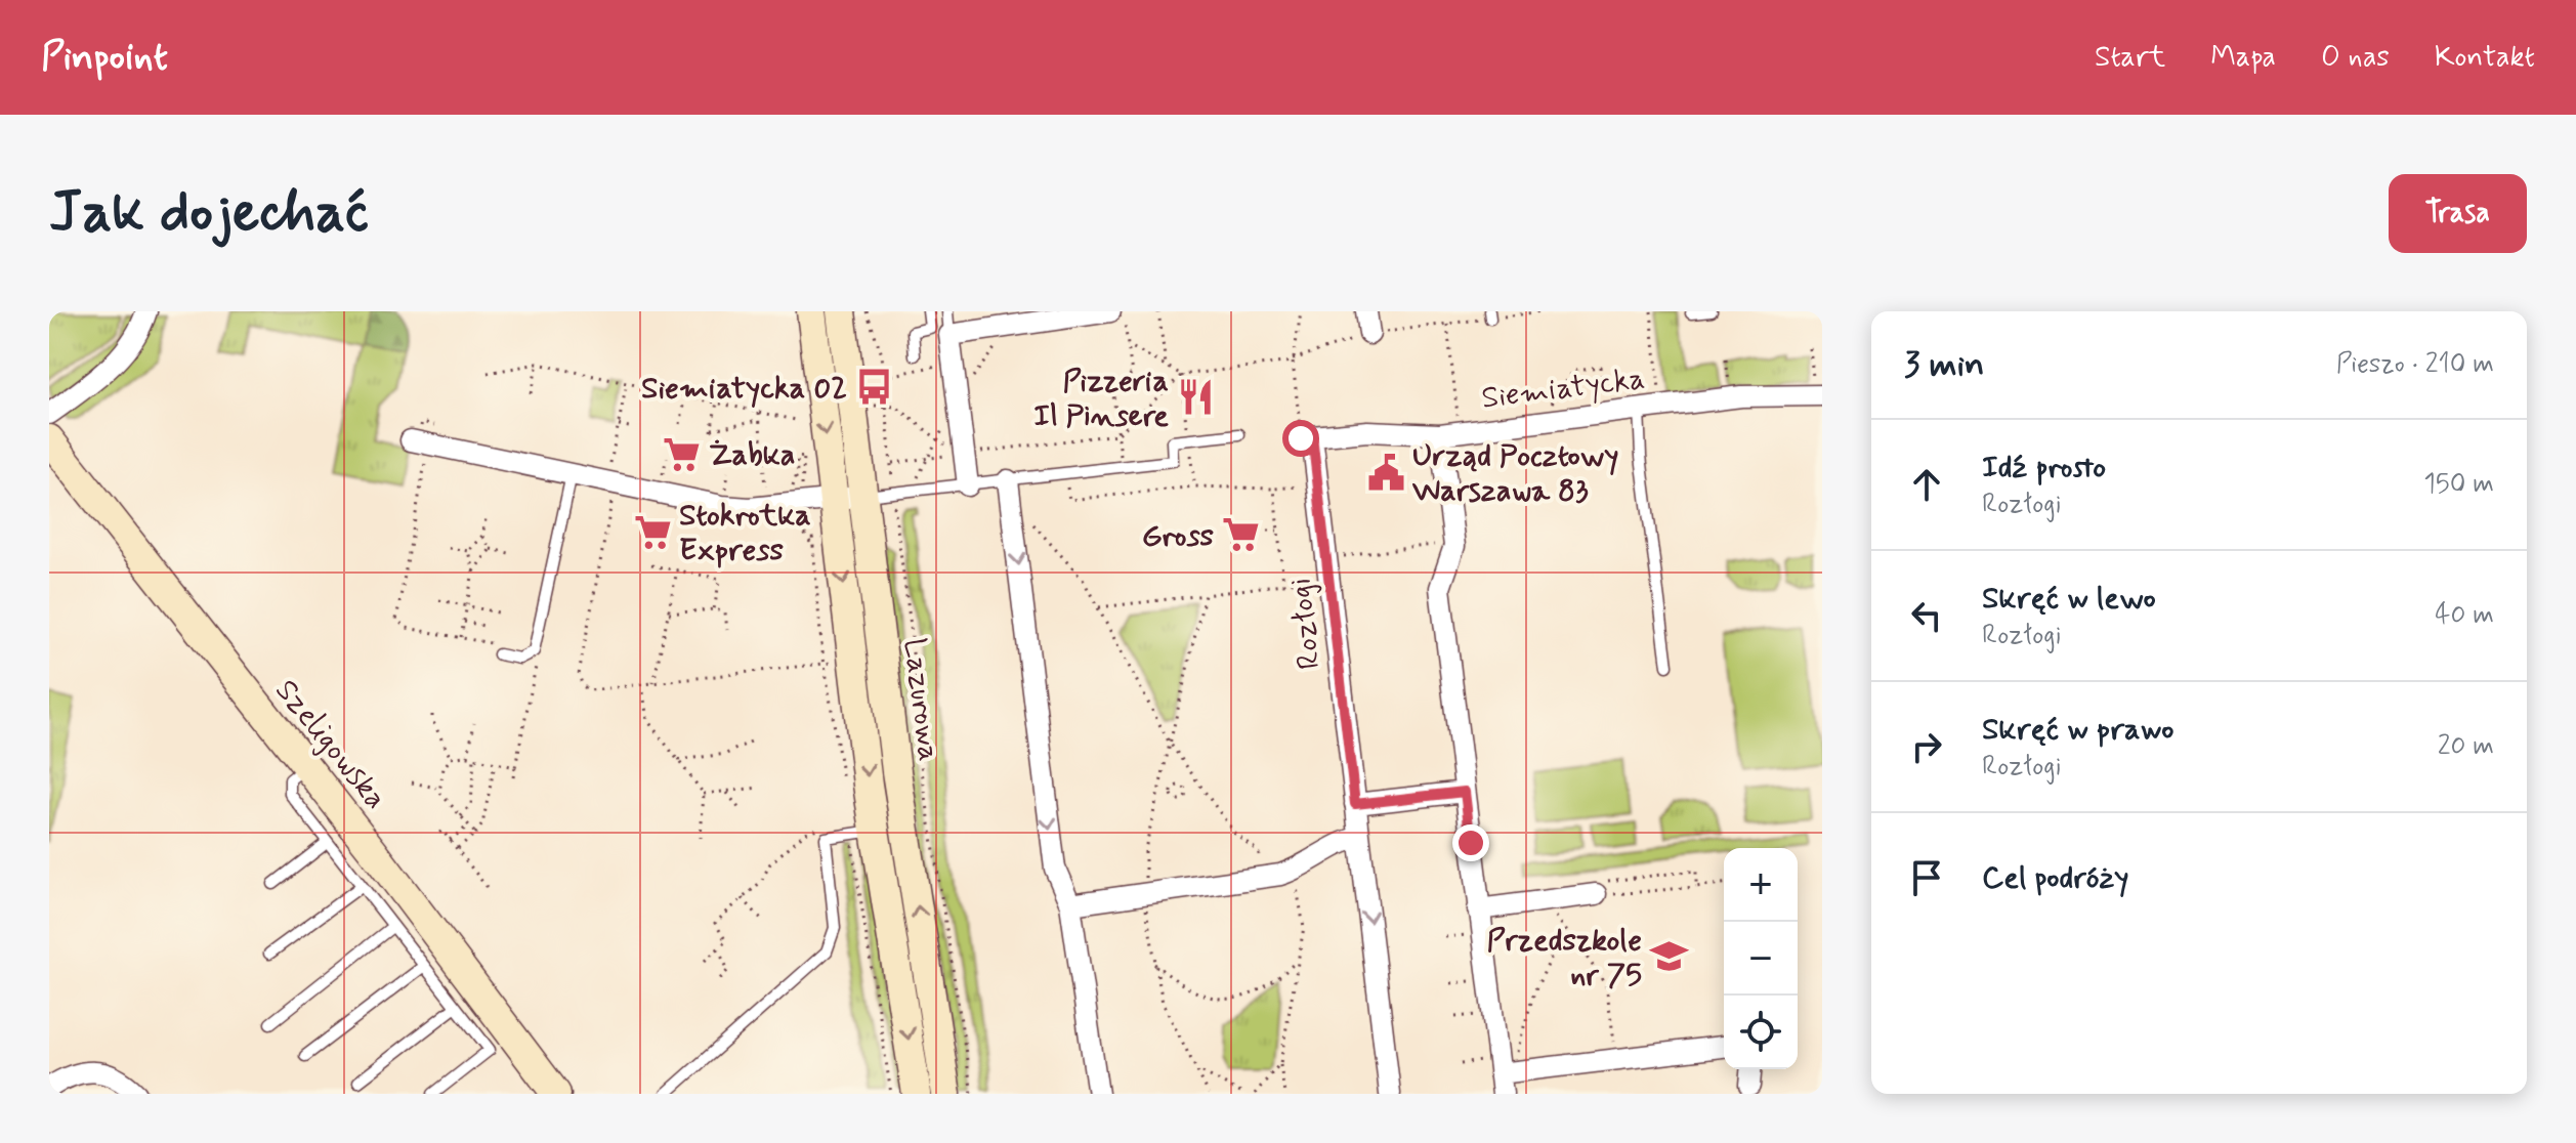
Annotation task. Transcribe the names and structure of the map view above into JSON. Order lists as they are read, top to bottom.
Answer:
{
  "streets": {
    "main road": ["Lazurowa", "Szeligowska"],
    "street": ["Siemiatycka", "Rozłogi"]
  },
  "crossings": [
    ["Siemiatycka", "Rozłogi"]
  ],
  "places": {
    "bus stop": ["Siemiatycka 02"],
    "restaurant": ["Pizzeria Il Pinsere"],
    "supermarket": ["Żabka", "Stokrotka Express", "Gross"],
    "public building": ["Urząd Pocztowy Warszawa 83"],
    "school or university": ["Przedszkole nr 75"]
  },
  "page": {
    "header": "Pinpoint",
    "nav": [
      "Start",
      "Mapa",
      "O nas",
      "Kontakt"
    ],
    "buttons": "Trasa",
    "title": "Jak dojechać",
    "heading": ["3 min", "Pieszo · 210 m"],
    "list": [
      ["Idź prosto", "Rozłogi", "150 m"],
      ["Skręć w lewo", "Rozłogi", "40 m"],
      ["Skręć w prawo", "Rozłogi", "20 m"],
      "Cel podróży"
    ],
    "map_buttons": ["+", "−"]
  }
}
